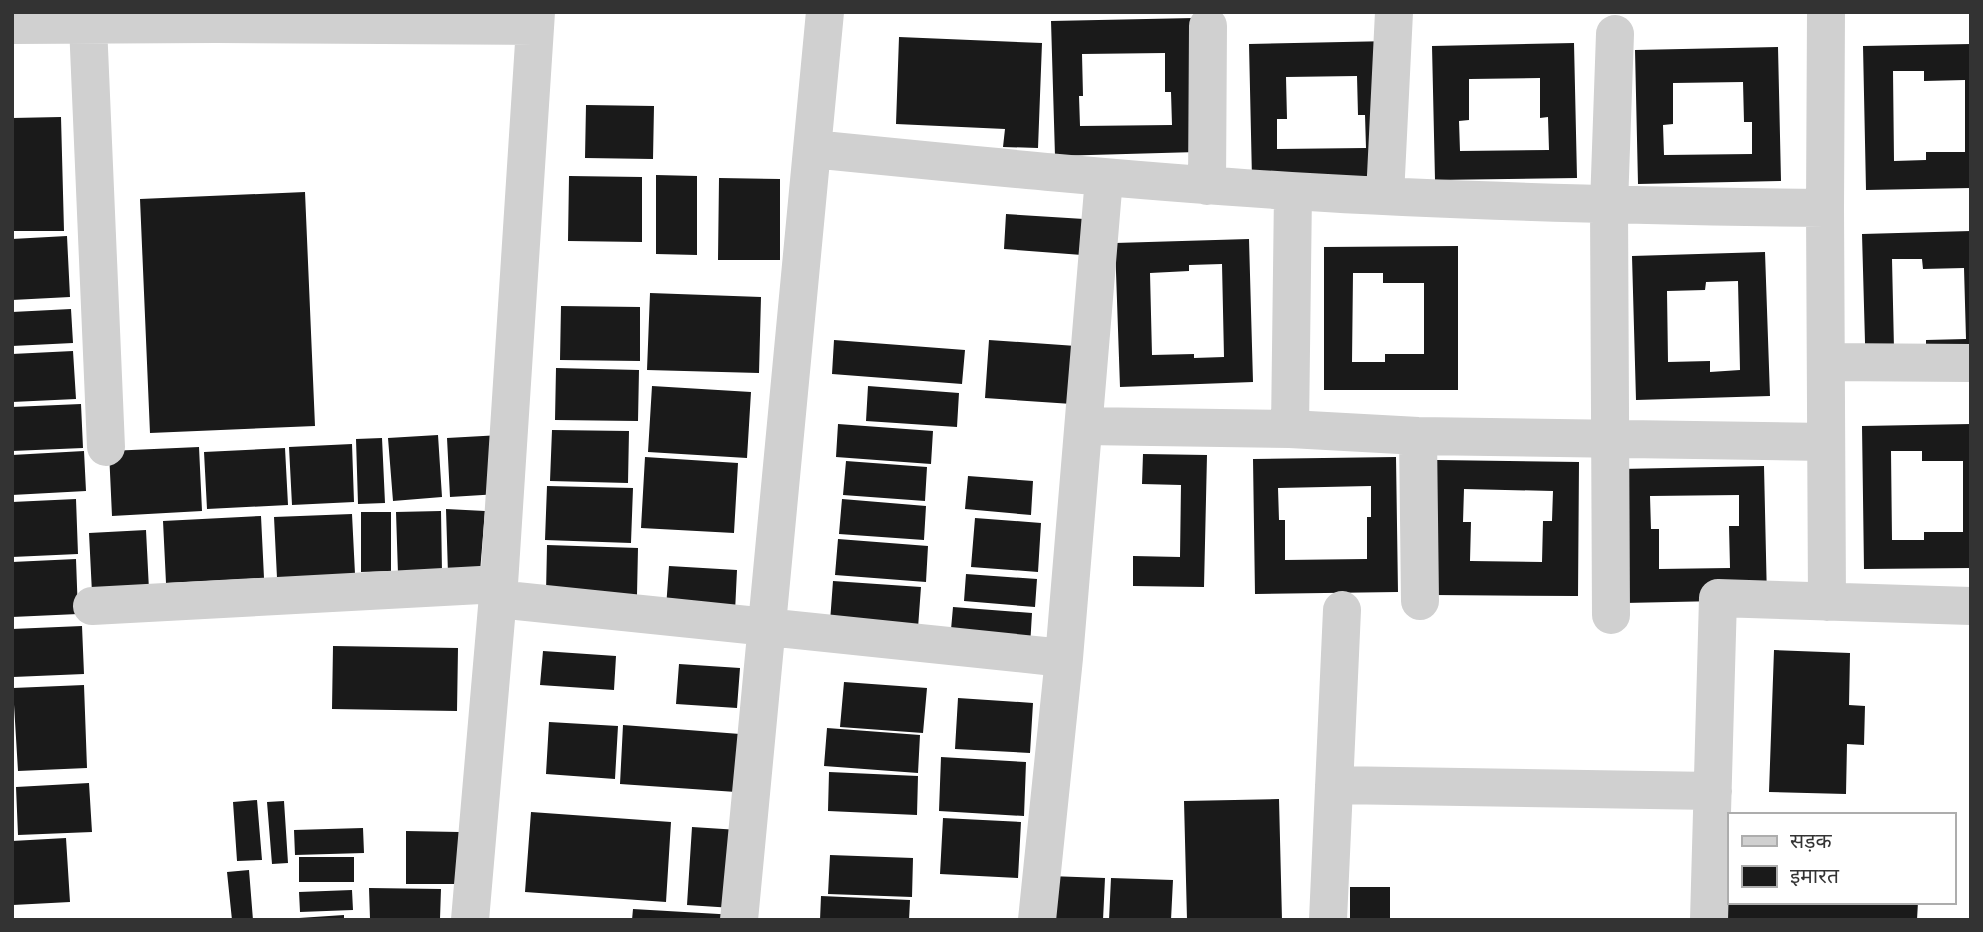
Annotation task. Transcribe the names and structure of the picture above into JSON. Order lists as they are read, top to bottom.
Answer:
{
  "legend": ["सड़क", "इमारत"]
}
